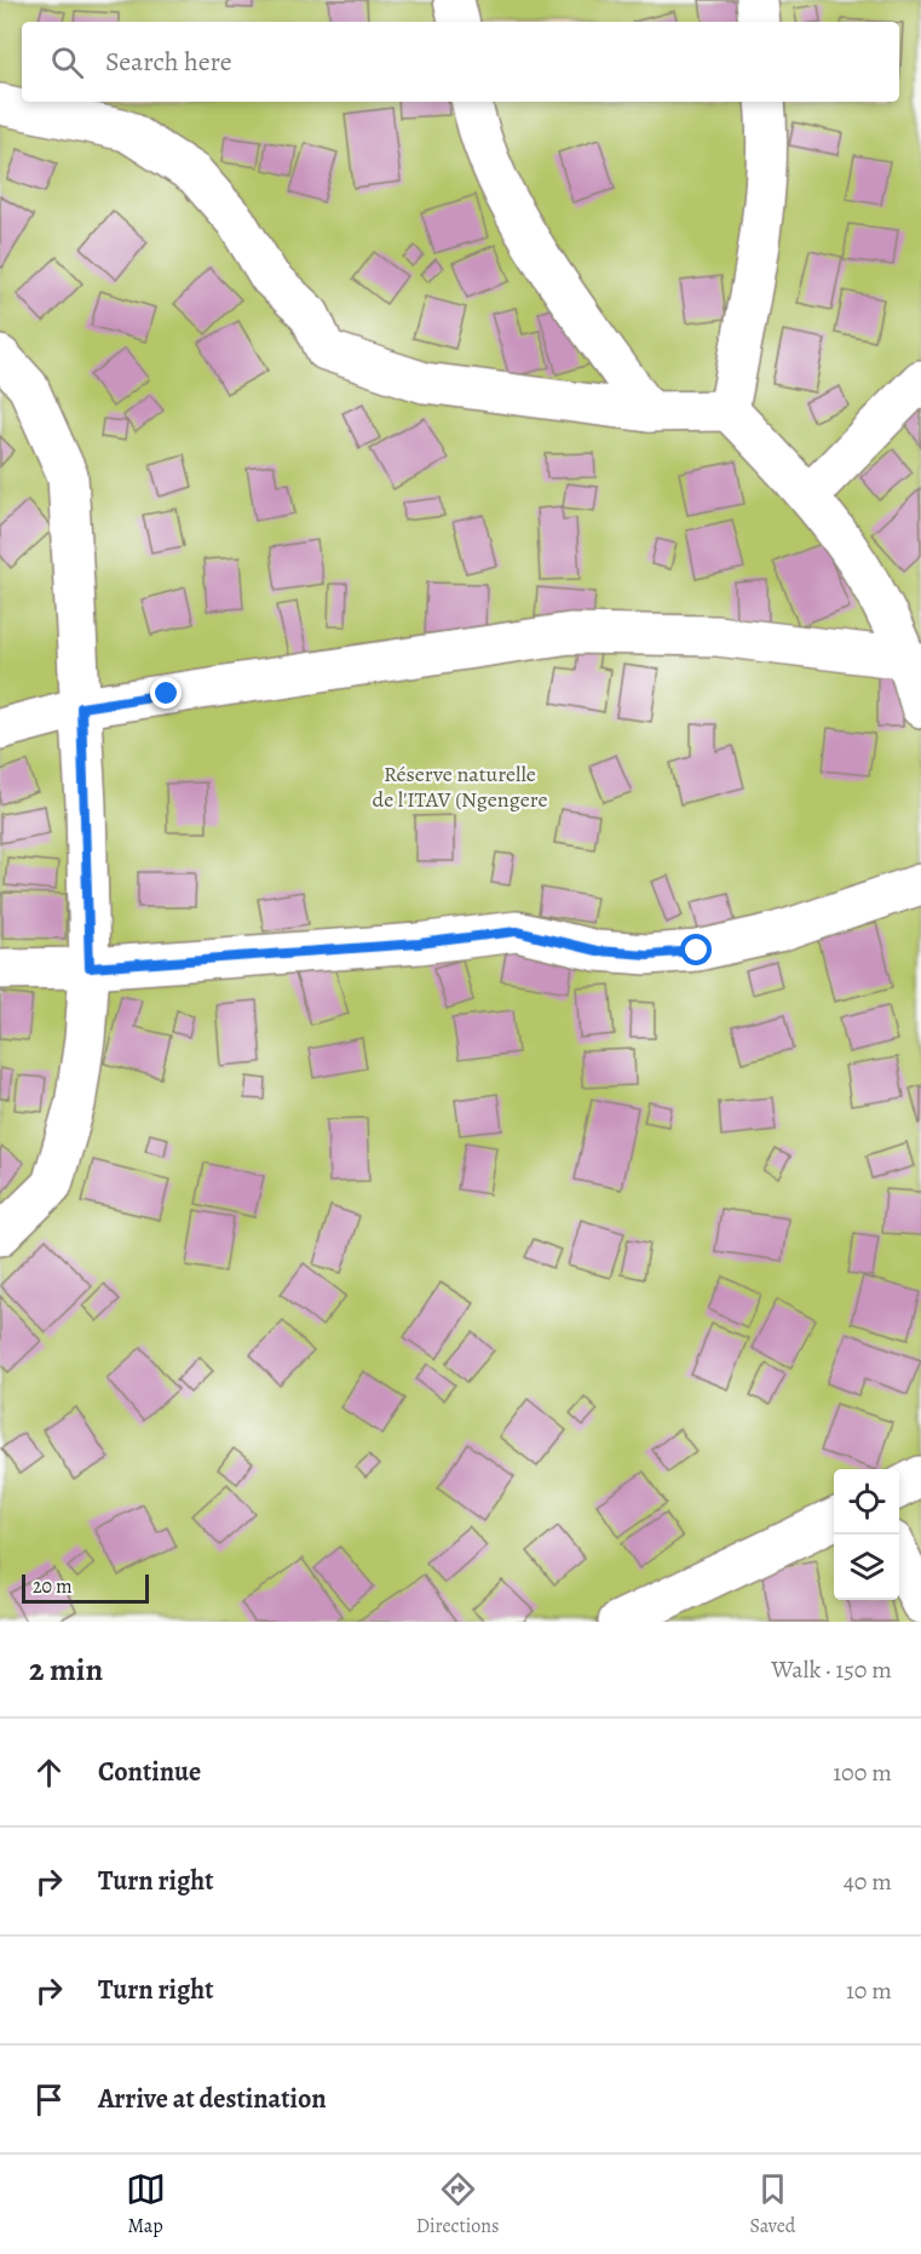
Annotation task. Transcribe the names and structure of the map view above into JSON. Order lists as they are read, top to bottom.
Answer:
{
  "parks": ["Réserve naturelle de l'ITAV (Ngengere"],
  "scale_bar": "20 m",
  "page": {
    "search": "Search here",
    "scale": "20 m",
    "heading": ["2 min", "Walk · 150 m"],
    "list": [
      ["Continue", "100 m"],
      ["Turn right", "40 m"],
      ["Turn right", "10 m"],
      "Arrive at destination"
    ],
    "nav": ["Map", "Directions", "Saved"]
  }
}
